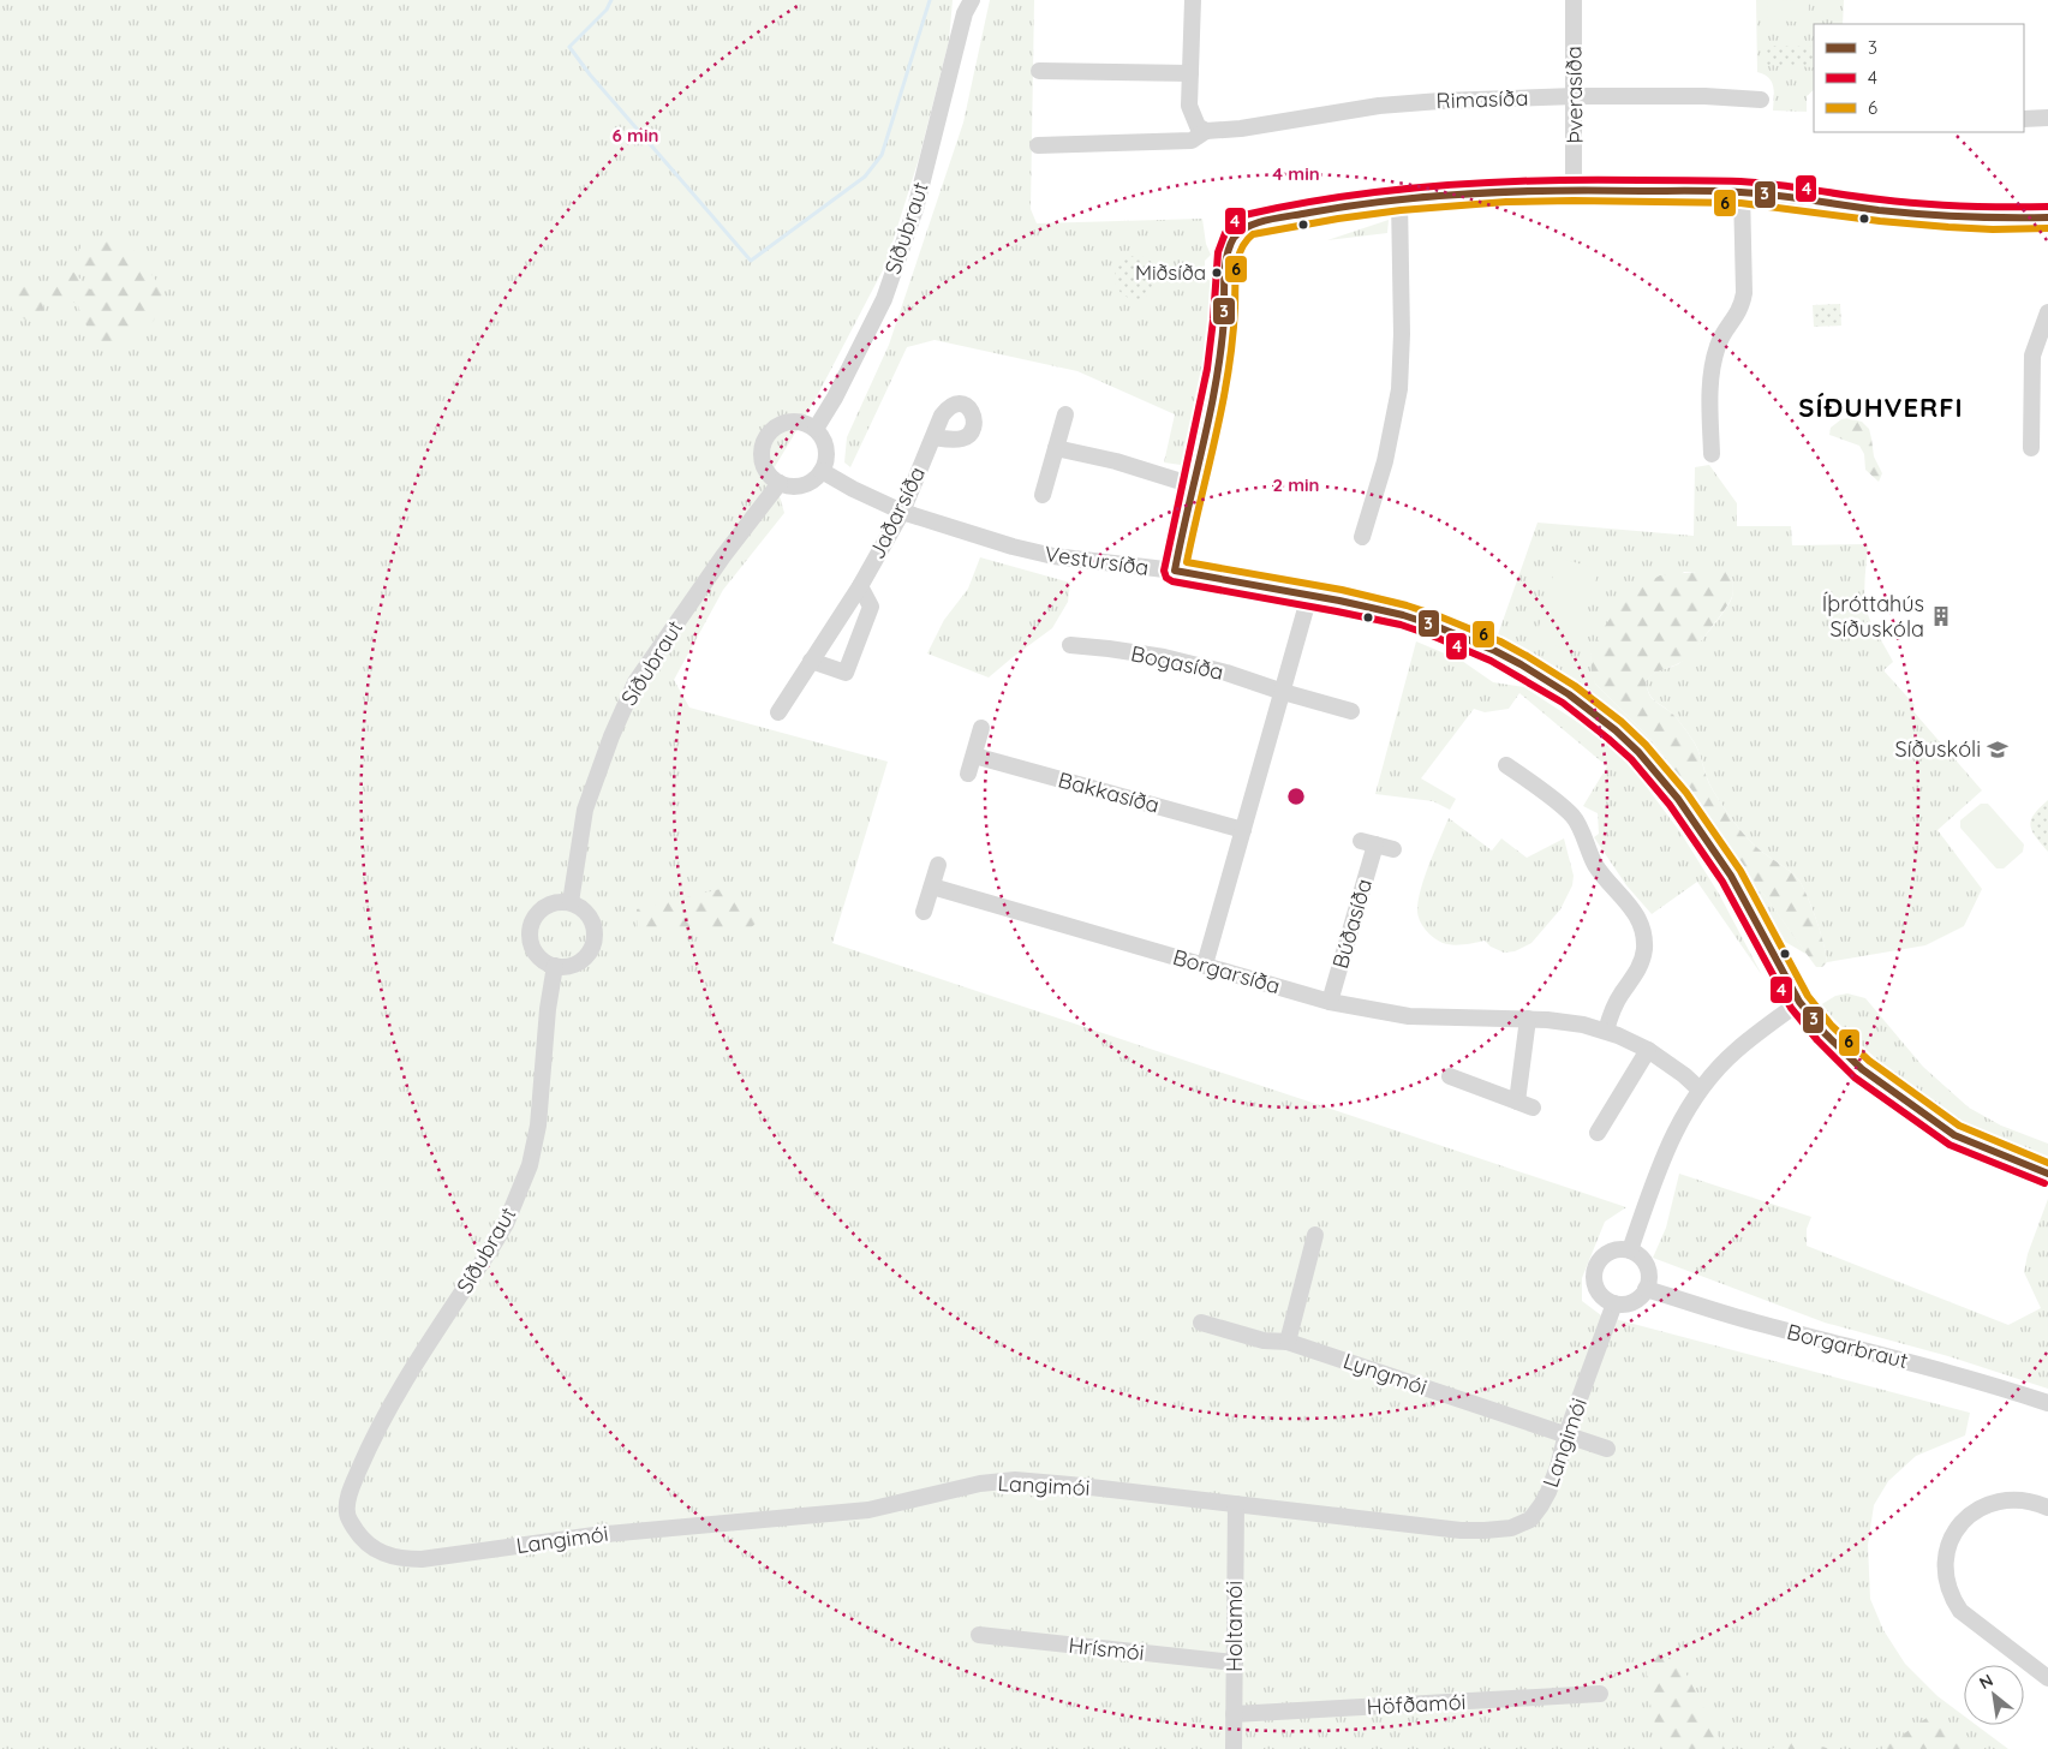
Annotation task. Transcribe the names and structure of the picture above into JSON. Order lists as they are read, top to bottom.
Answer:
{
  "streets": {
    "street": [
      "Þverasíða",
      "Rimasíða",
      "Síðubraut",
      "Jaðarsíða",
      "Vestursíða",
      "Bogasíða",
      "Bakkasíða",
      "Búðasíða",
      "Borgarsíða",
      "Borgarbraut",
      "Lyngmói",
      "Langimói",
      "Holtamói",
      "Hrísmói",
      "Höfðamói"
    ]
  },
  "crossings": [
    ["Þverasíða", "Rimasíða"],
    ["Síðubraut", "Vestursíða"],
    ["Síðubraut", "Langimói"],
    ["Jaðarsíða", "Vestursíða"],
    ["Búðasíða", "Borgarsíða"],
    ["Borgarbraut", "Langimói"],
    ["Lyngmói", "Langimói"],
    ["Langimói", "Holtamói"],
    ["Holtamói", "Hrísmói"],
    ["Holtamói", "Höfðamói"]
  ],
  "districts": ["SÍÐUHVERFI"],
  "places": {
    "other": ["Miðsíða"],
    "building": ["Íþróttahús Síðuskóla"],
    "school or university": ["Síðuskóli"]
  },
  "lines": ["transit line 4", "transit line 3", "transit line 6"],
  "legend": ["3", "4", "6"],
  "north": "top left",
  "rings": ["6 min", "4 min", "2 min"]
}
